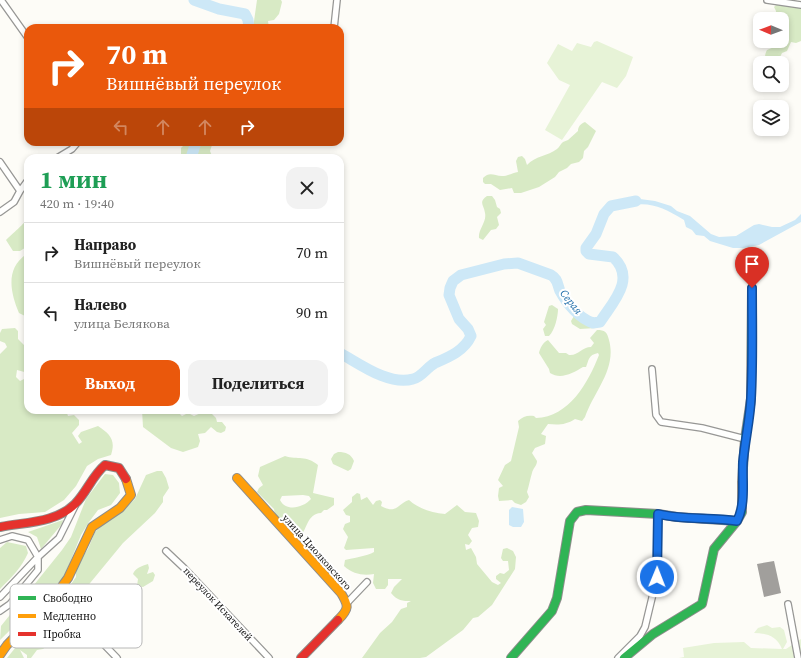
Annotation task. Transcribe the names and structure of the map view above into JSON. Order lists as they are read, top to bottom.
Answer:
{
  "streets": {
    "street": ["улица Циолковского", "переулок Искателей"]
  },
  "water": ["Серая"],
  "legend": ["Свободно", "Медленно", "Пробка"],
  "north": "left",
  "page": {
    "turn": ["70 m", "Вишнёвый переулок"],
    "heading": ["1 мин", "420 m · 19:40"],
    "list": [
      {
        "name": "Направо",
        "note": "Вишнёвый переулок",
        "value": "70 m"
      },
      {
        "name": "Налево",
        "note": "улица Белякова",
        "value": "90 m"
      }
    ],
    "buttons": ["Выход", "Поделиться"]
  }
}
